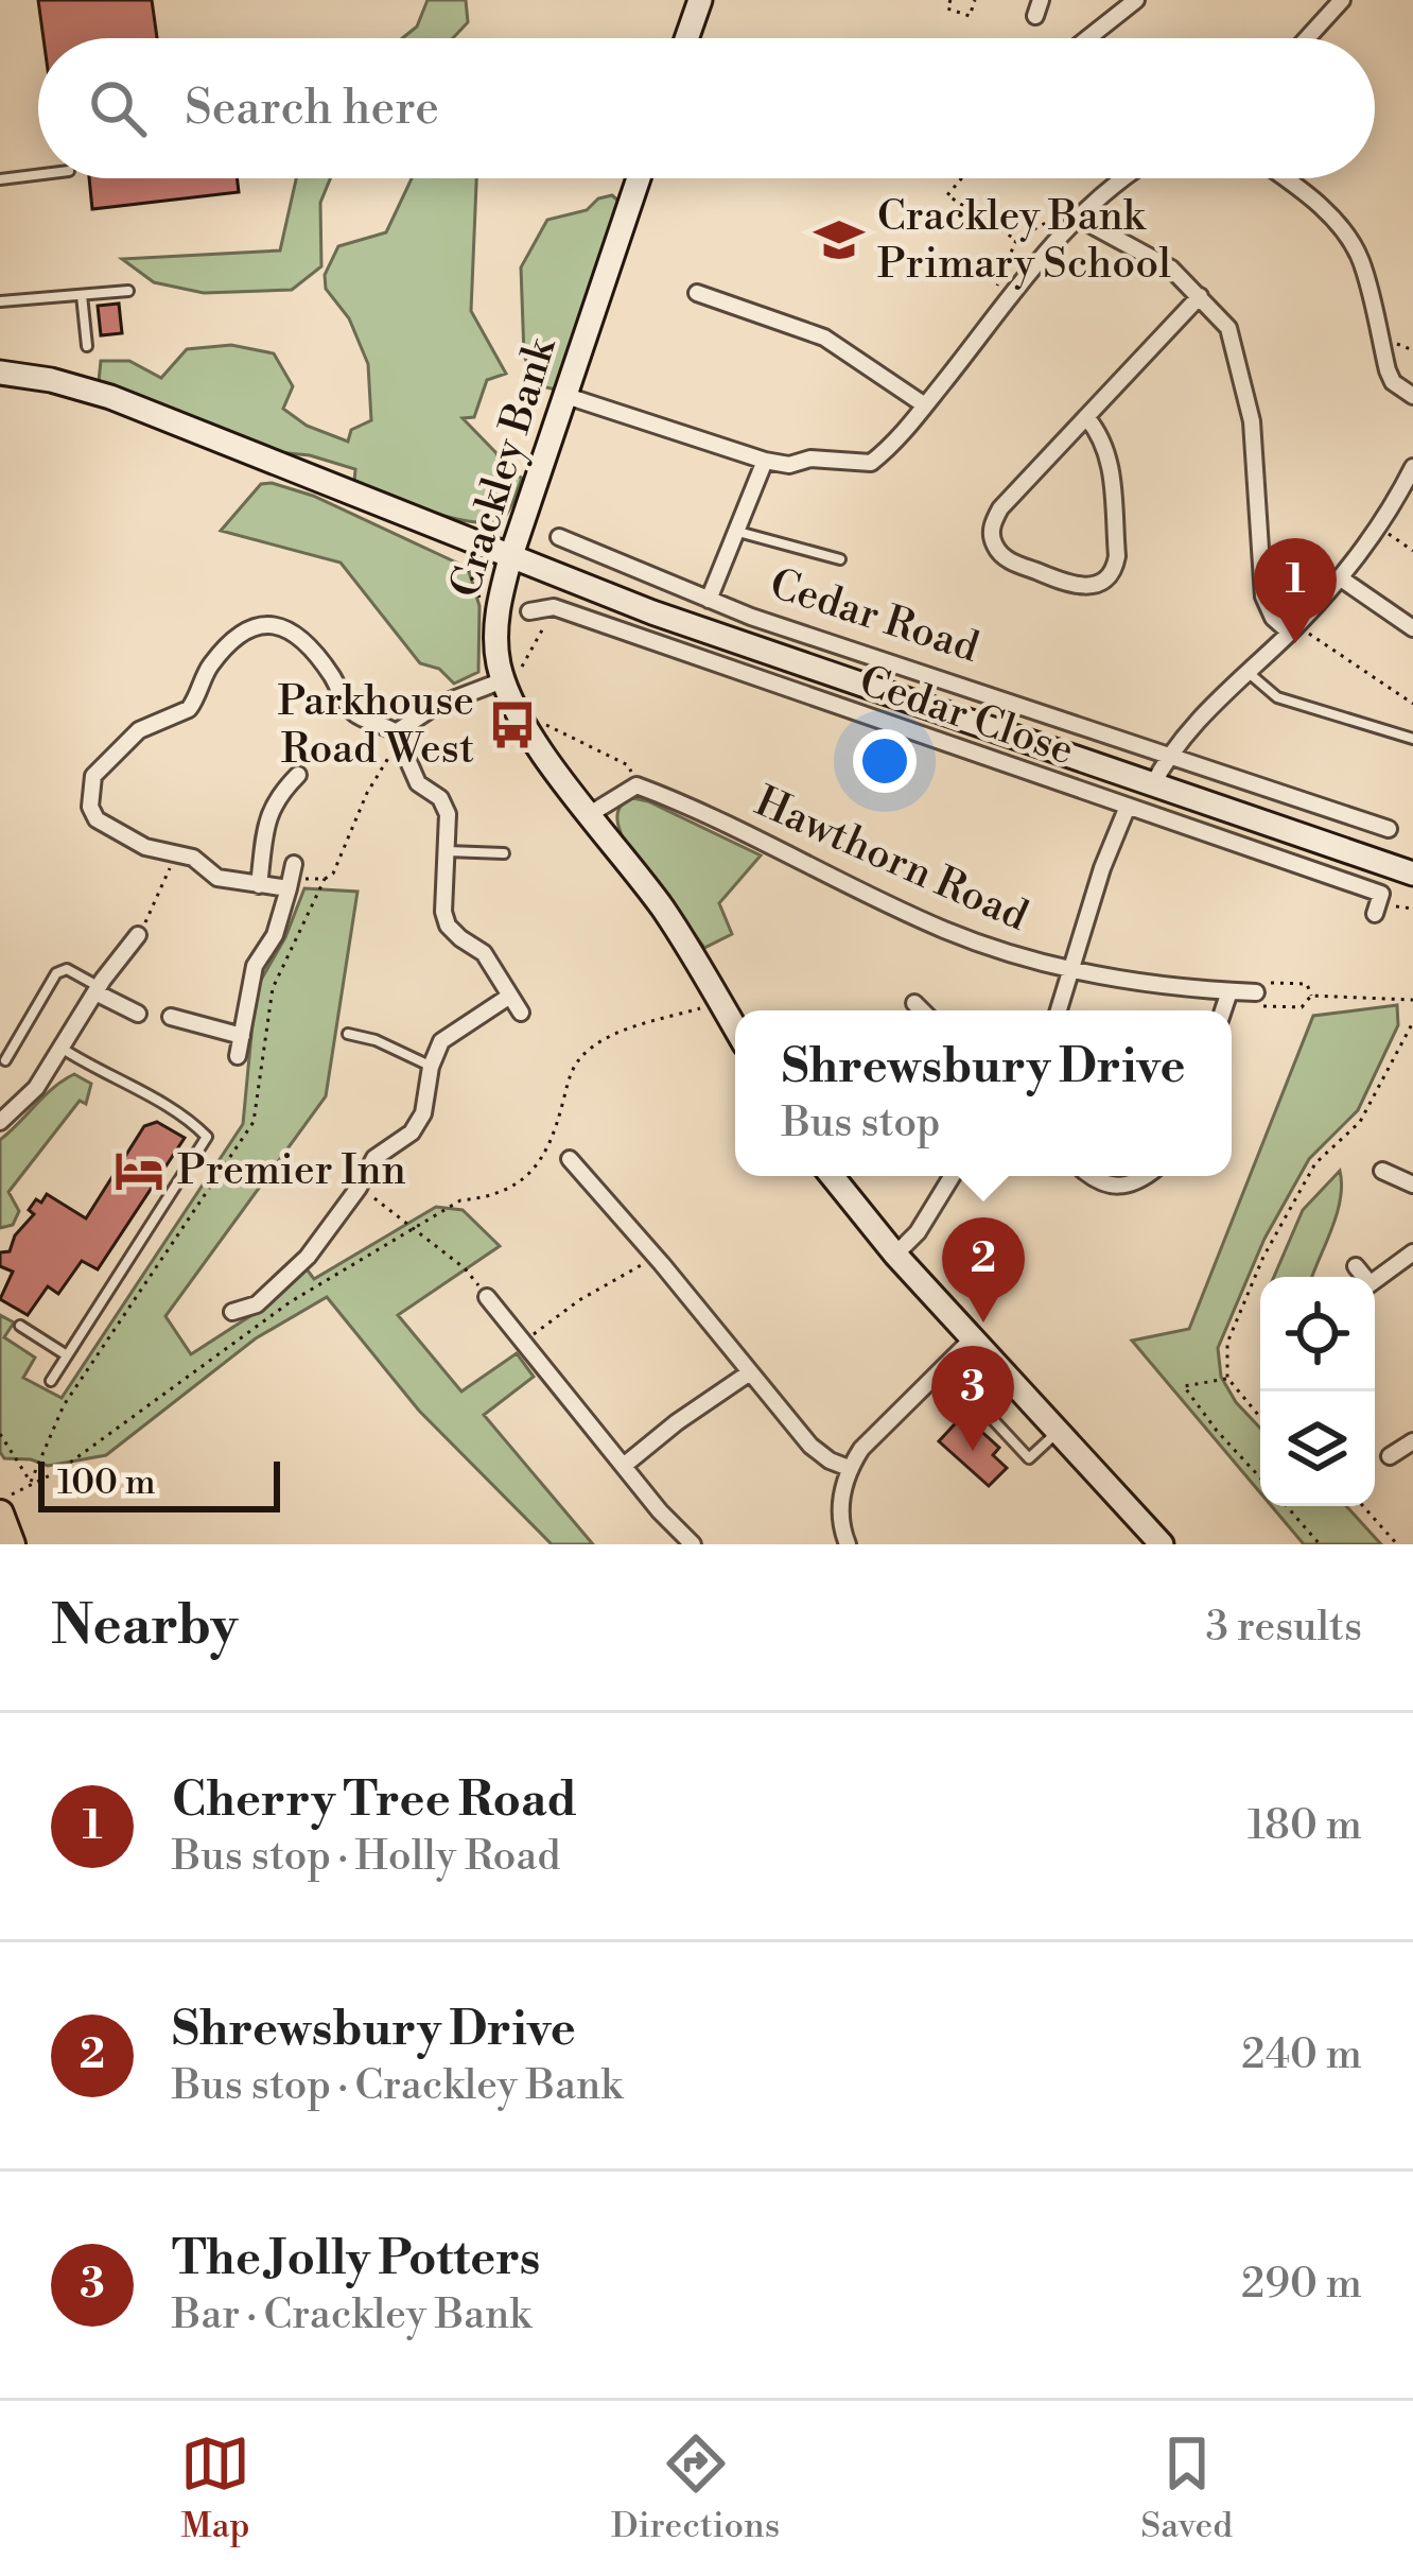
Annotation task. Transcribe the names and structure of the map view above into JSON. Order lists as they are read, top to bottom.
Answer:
{
  "streets": {
    "street": [
      "Crackley Bank",
      "Cedar Road",
      "Cedar Close",
      "Hawthorn Road"
    ]
  },
  "crossings": [
    ["Crackley Bank", "Cedar Road"],
    ["Crackley Bank", "Hawthorn Road"],
    ["Cedar Road", "Cedar Close"]
  ],
  "places": {
    "school or university": ["Crackley Bank Primary School"],
    "bus stop": ["Parkhouse Road West"],
    "hotel": ["Premier Inn"]
  },
  "scale_bar": "100 m",
  "page": {
    "search": "Search here",
    "pins": ["1", "2", "3"],
    "popup": ["Shrewsbury Drive", "Bus stop"],
    "scale": "100 m",
    "heading": ["Nearby", "3 results"],
    "list": [
      {
        "mark": "1",
        "name": "Cherry Tree Road",
        "note": "Bus stop · Holly Road",
        "value": "180 m"
      },
      {
        "mark": "2",
        "name": "Shrewsbury Drive",
        "note": "Bus stop · Crackley Bank",
        "value": "240 m"
      },
      {
        "mark": "3",
        "name": "The Jolly Potters",
        "note": "Bar · Crackley Bank",
        "value": "290 m"
      }
    ],
    "nav": ["Map", "Directions", "Saved"]
  }
}
